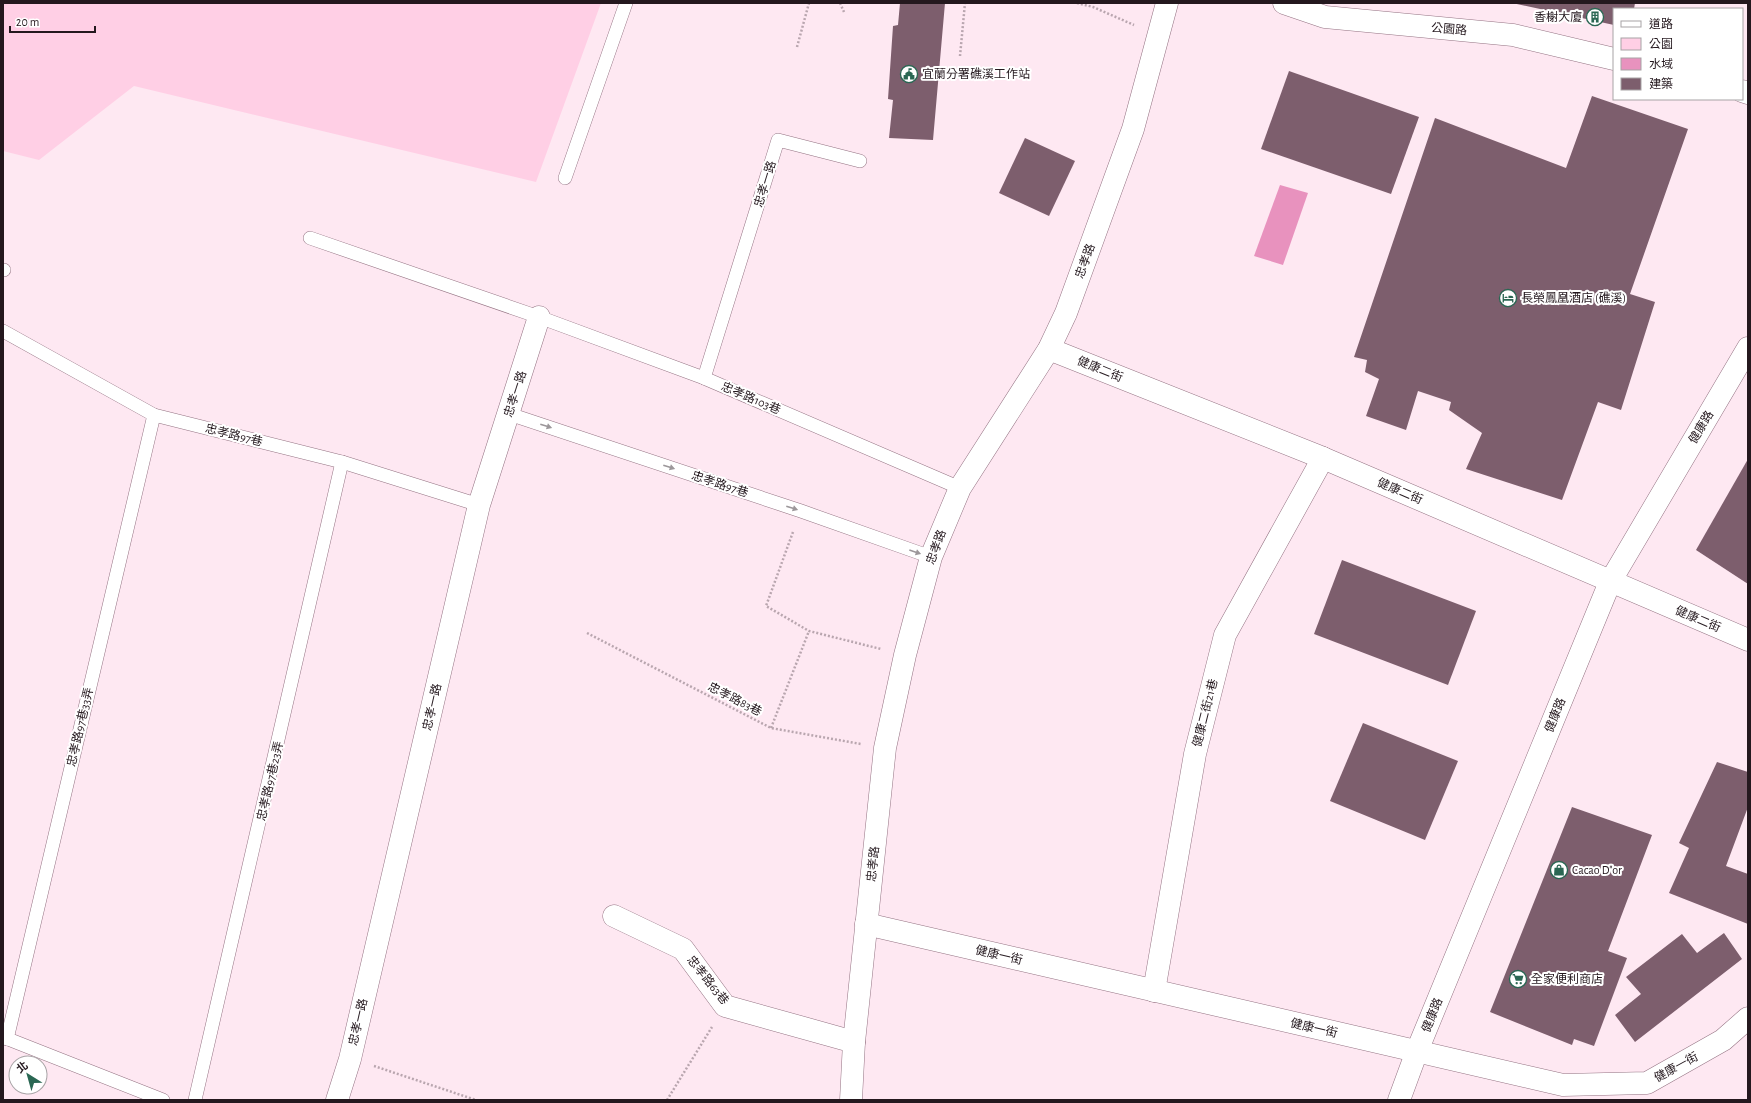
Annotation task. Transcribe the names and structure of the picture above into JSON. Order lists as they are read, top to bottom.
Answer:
{
  "streets": {
    "street": [
      "公園路",
      "忠孝一路",
      "忠孝路",
      "健康二街",
      "健康路",
      "健康二街21巷",
      "健康一街",
      "忠孝路63巷"
    ],
    "lane": [
      "忠孝路103巷",
      "忠孝路97巷",
      "忠孝路97巷33弄",
      "忠孝路97巷23弄"
    ],
    "path": ["忠孝路83巷"]
  },
  "crossings": [
    ["忠孝一路", "忠孝路103巷"],
    ["忠孝一路", "忠孝路97巷"],
    ["忠孝路", "健康二街"],
    ["忠孝路", "忠孝路103巷"],
    ["忠孝路", "忠孝路97巷"],
    ["忠孝路", "忠孝路83巷"],
    ["忠孝路", "健康一街"],
    ["忠孝路", "忠孝路63巷"],
    ["健康二街", "健康路"],
    ["健康二街", "健康二街21巷"],
    ["健康路", "健康一街"],
    ["忠孝路97巷", "忠孝路97巷33弄"],
    ["忠孝路97巷", "忠孝路97巷23弄"],
    ["健康二街21巷", "健康一街"]
  ],
  "one_way": ["忠孝路97巷"],
  "places": {
    "building": ["香榭大廈"],
    "public building": ["宜蘭分署礁溪工作站"],
    "hotel": ["長榮鳳凰酒店 (礁溪)"],
    "shop": ["Cacao D\"or"],
    "supermarket": ["全家便利商店"]
  },
  "legend": [
    "道路",
    "公園",
    "水域",
    "建築"
  ],
  "scale_bar": "20 m",
  "north": "top left"
}
